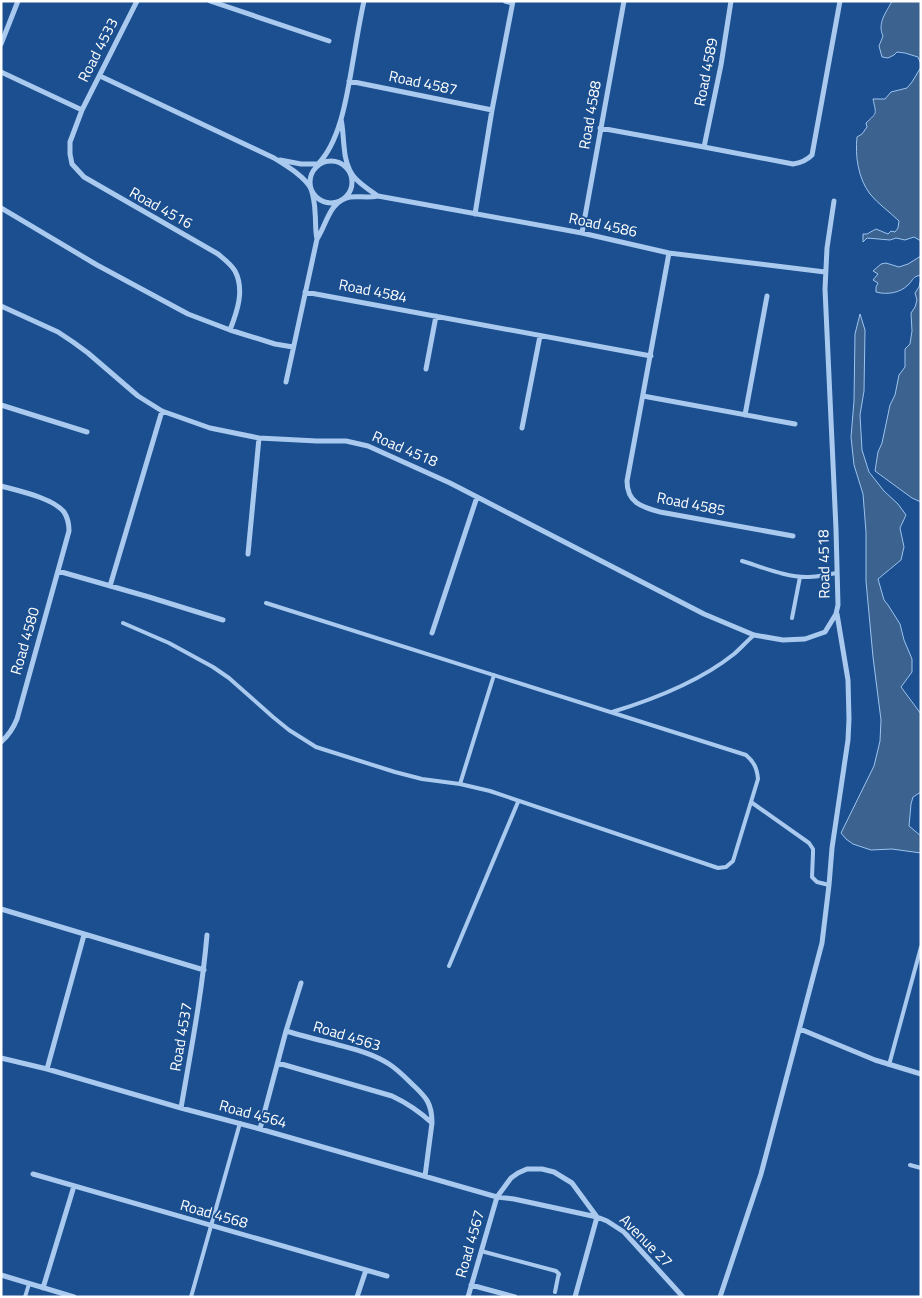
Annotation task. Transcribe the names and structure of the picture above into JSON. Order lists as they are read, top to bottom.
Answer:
{
  "streets": {
    "street": [
      "Road 4533",
      "Road 4589",
      "Road 4587",
      "Road 4588",
      "Road 4516",
      "Road 4586",
      "Road 4584",
      "Road 4518",
      "Road 4585",
      "Road 4580",
      "Road 4563",
      "Road 4537",
      "Road 4564",
      "Road 4568",
      "Avenue 27",
      "Road 4567"
    ]
  },
  "crossings": [
    ["Road 4533", "Road 4516"],
    ["Road 4588", "Road 4586"],
    ["Road 4586", "Road 4518"],
    ["Road 4586", "Road 4585"],
    ["Road 4584", "Road 4585"],
    ["Road 4563", "Road 4564"],
    ["Road 4537", "Road 4564"],
    ["Road 4564", "Avenue 27"],
    ["Road 4564", "Road 4567"],
    ["Avenue 27", "Road 4567"]
  ]
}
